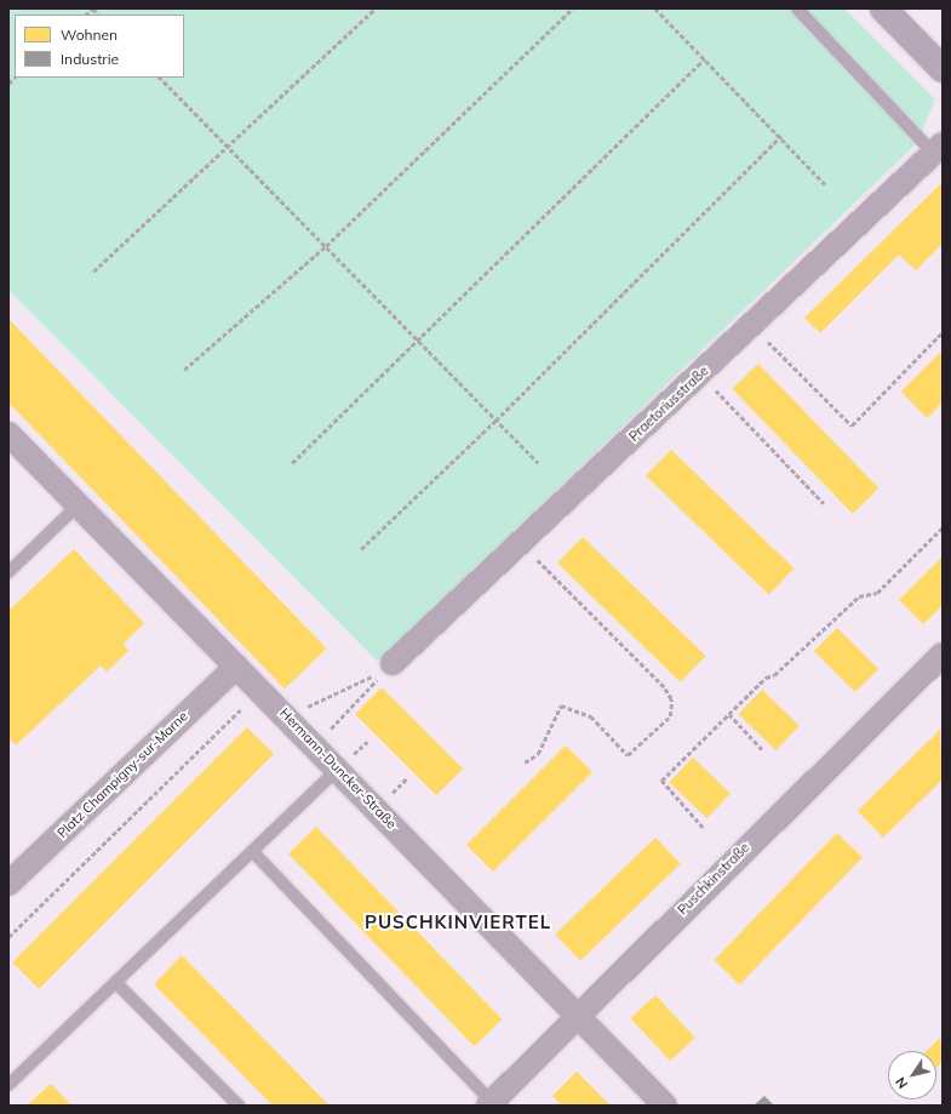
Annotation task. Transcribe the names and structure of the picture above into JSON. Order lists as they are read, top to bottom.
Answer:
{
  "streets": {
    "street": [
      "Praetoriusstraße",
      "Hermann-Duncker-Straße",
      "Platz Champigny-sur-Marne",
      "Puschkinstraße"
    ]
  },
  "crossings": [
    ["Hermann-Duncker-Straße", "Platz Champigny-sur-Marne"],
    ["Hermann-Duncker-Straße", "Puschkinstraße"]
  ],
  "districts": ["PUSCHKINVIERTEL"],
  "legend": ["Wohnen", "Industrie"],
  "north": "bottom left"
}
